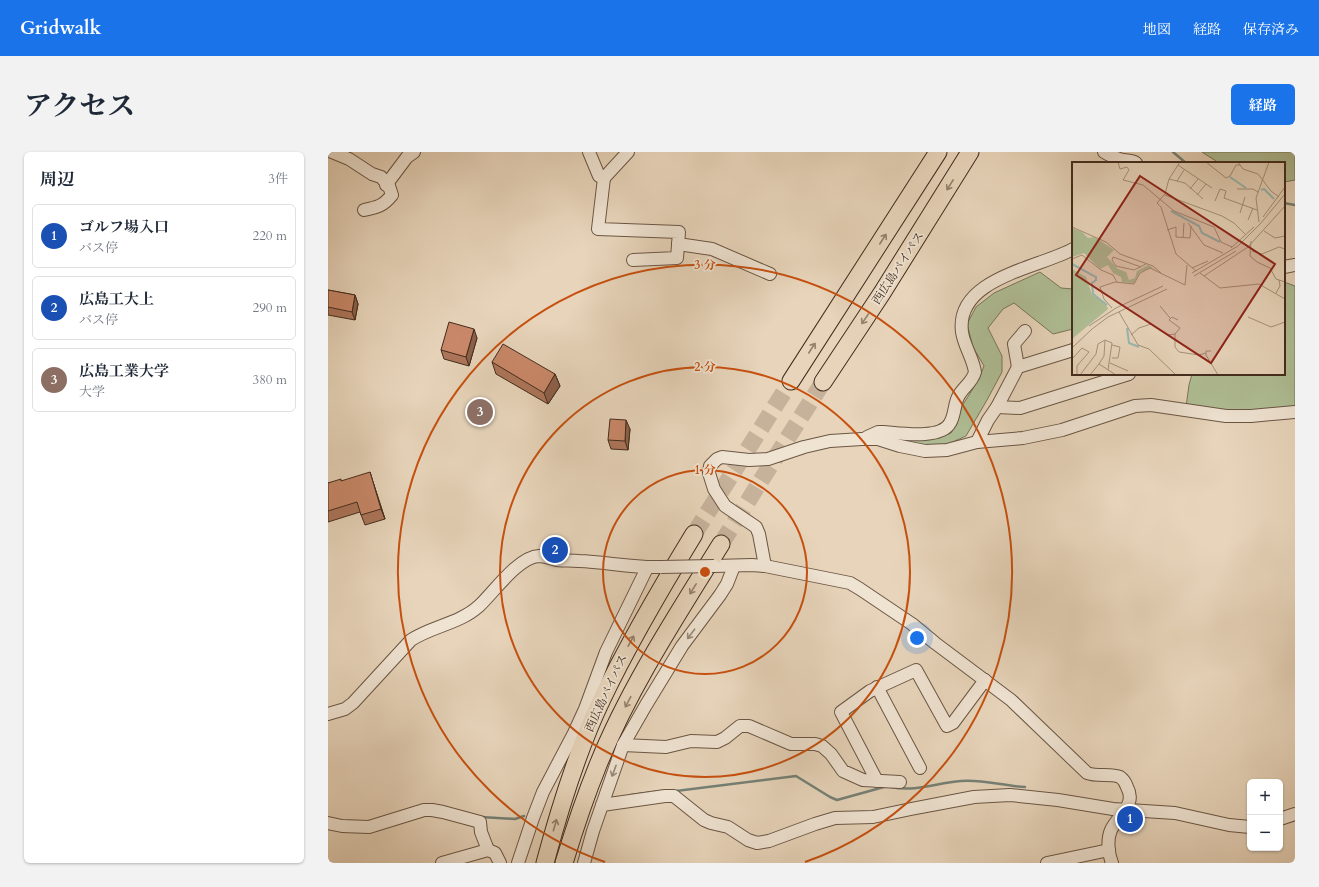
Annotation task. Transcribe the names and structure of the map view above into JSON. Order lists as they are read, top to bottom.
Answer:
{
  "streets": {
    "highway": ["西広島バイパス"]
  },
  "page": {
    "header": "Gridwalk",
    "nav": ["地図", "経路", "保存済み"],
    "title": "アクセス",
    "buttons": "経路",
    "heading": ["周辺", "3件"],
    "list": [
      {
        "mark": "1",
        "name": "ゴルフ場入口",
        "note": "バス停",
        "value": "220 m"
      },
      {
        "mark": "2",
        "name": "広島工大上",
        "note": "バス停",
        "value": "290 m"
      },
      {
        "mark": "3",
        "name": "広島工業大学",
        "note": "大学",
        "value": "380 m"
      }
    ],
    "pins": ["3", "2", "1"],
    "map_buttons": ["+", "−"]
  },
  "rings": ["3 分", "2 分", "1 分"]
}
